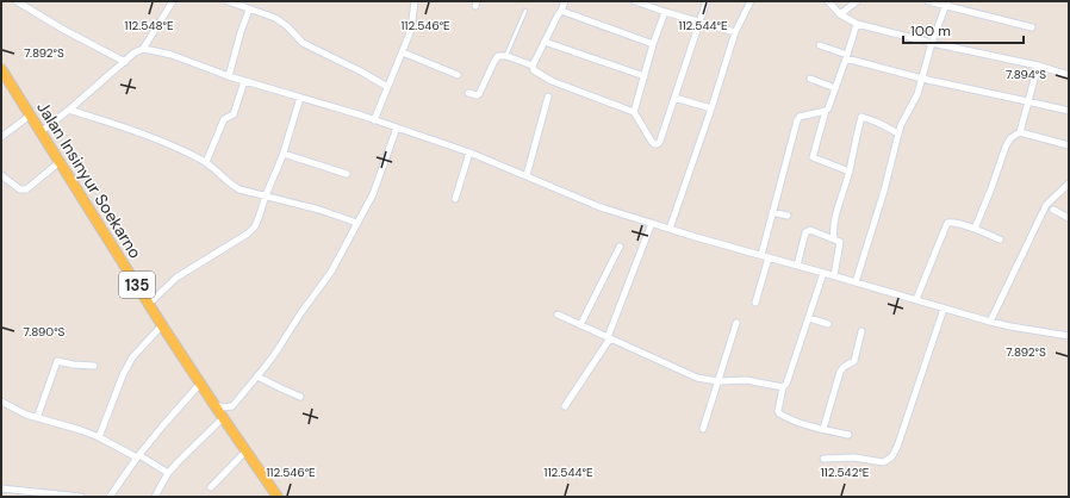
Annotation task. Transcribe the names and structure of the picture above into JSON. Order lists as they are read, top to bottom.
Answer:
{
  "streets": {
    "main road": ["Jalan Insinyur Soekarno", "135"]
  },
  "scale_bar": "100 m",
  "coordinates": [
    "112.548°E",
    "112.546°E",
    "112.544°E",
    "7.892°S",
    "7.894°S",
    "7.890°S",
    "112.542°E"
  ]
}
